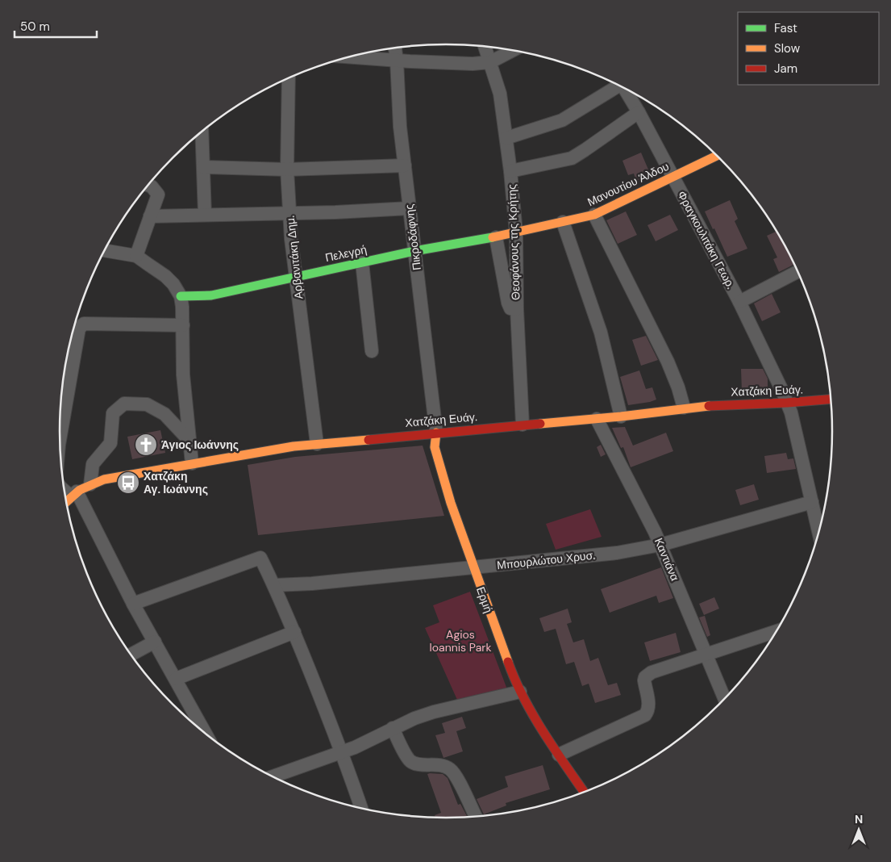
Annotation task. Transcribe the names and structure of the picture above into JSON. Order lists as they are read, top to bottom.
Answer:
{
  "streets": {
    "street": [
      "Μανουτίου Άλδου",
      "Πικροδάφνης",
      "Φραγκουλιτάκη Γεωρ.",
      "Θεοφάνους της Κρήτης",
      "Πελεγρή",
      "Αρβανιτάκη Δημ.",
      "Χατζάκη Ευάγ.",
      "Καντιάνα",
      "Μπουρλώτου Χρυσ.",
      "Ερμή"
    ]
  },
  "crossings": [
    ["Μανουτίου Άλδου", "Φραγκουλιτάκη Γεωρ."],
    ["Μανουτίου Άλδου", "Θεοφάνους της Κρήτης"],
    ["Μανουτίου Άλδου", "Πελεγρή"],
    ["Πικροδάφνης", "Πελεγρή"],
    ["Πικροδάφνης", "Χατζάκη Ευάγ."],
    ["Πικροδάφνης", "Ερμή"],
    ["Φραγκουλιτάκη Γεωρ.", "Χατζάκη Ευάγ."],
    ["Φραγκουλιτάκη Γεωρ.", "Μπουρλώτου Χρυσ."],
    ["Θεοφάνους της Κρήτης", "Πελεγρή"],
    ["Θεοφάνους της Κρήτης", "Χατζάκη Ευάγ."],
    ["Πελεγρή", "Αρβανιτάκη Δημ."],
    ["Αρβανιτάκη Δημ.", "Χατζάκη Ευάγ."],
    ["Χατζάκη Ευάγ.", "Καντιάνα"],
    ["Χατζάκη Ευάγ.", "Ερμή"],
    ["Καντιάνα", "Μπουρλώτου Χρυσ."],
    ["Μπουρλώτου Χρυσ.", "Ερμή"]
  ],
  "parks": ["Agios Ioannis Park"],
  "places": {
    "church": ["Άγιος Ιωάννης"],
    "bus stop": ["Χατζάκη Αγ. Ιωάννης"]
  },
  "legend": ["Fast", "Slow", "Jam"],
  "scale_bar": "50 m",
  "north": "top"
}
